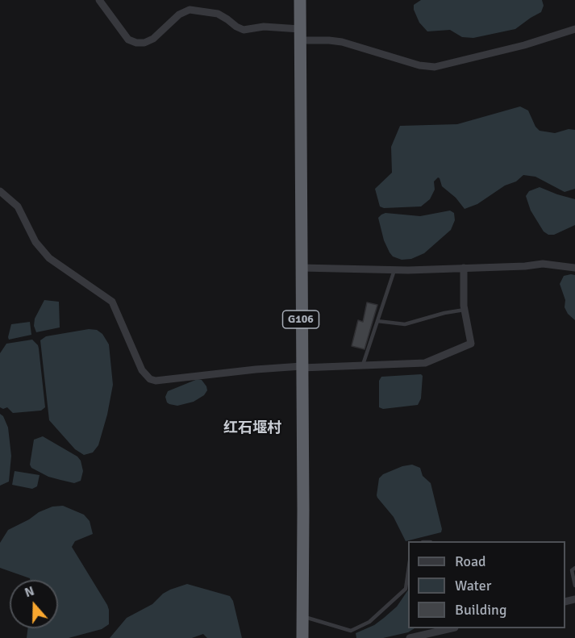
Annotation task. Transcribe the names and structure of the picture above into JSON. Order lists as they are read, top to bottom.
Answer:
{
  "streets": {
    "highway": ["G106"]
  },
  "districts": ["红石堰村"],
  "legend": ["Road", "Water", "Building"],
  "north": "top"
}
